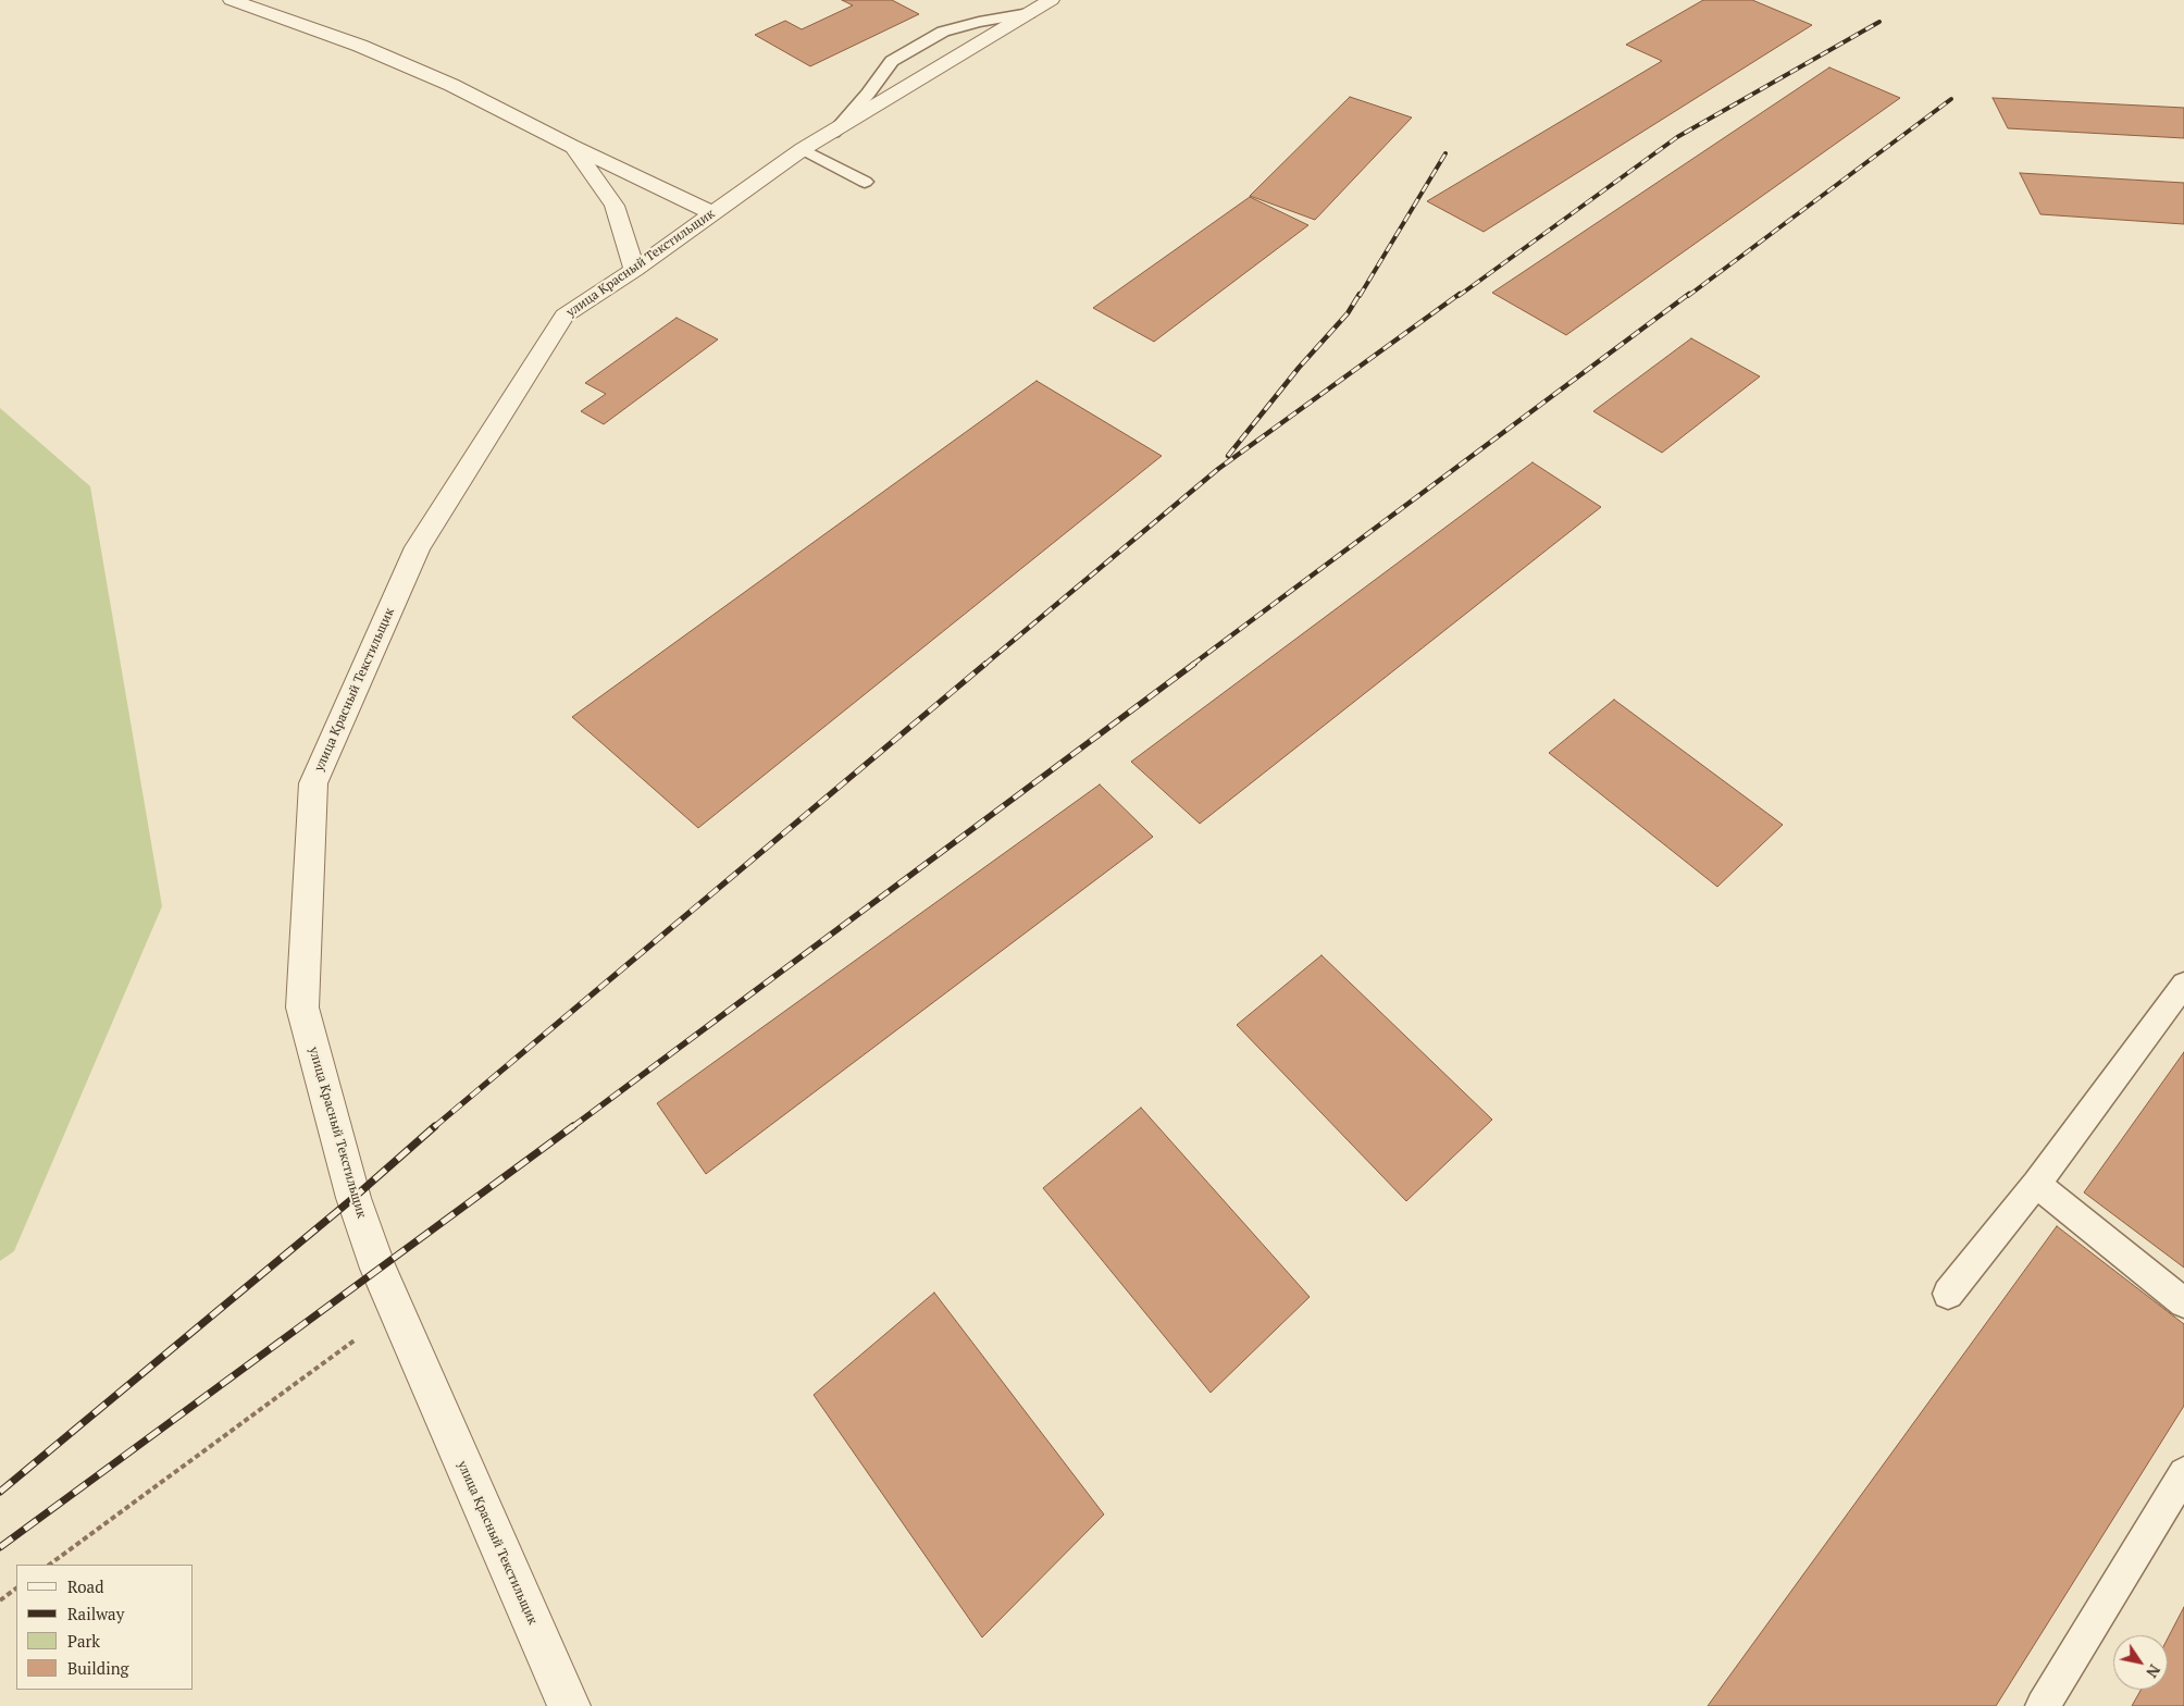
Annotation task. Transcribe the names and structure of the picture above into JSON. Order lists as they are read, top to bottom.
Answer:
{
  "streets": {
    "street": ["улица Красный Текстильщик"]
  },
  "legend": [
    "Road",
    "Railway",
    "Park",
    "Building"
  ],
  "north": "bottom right"
}
